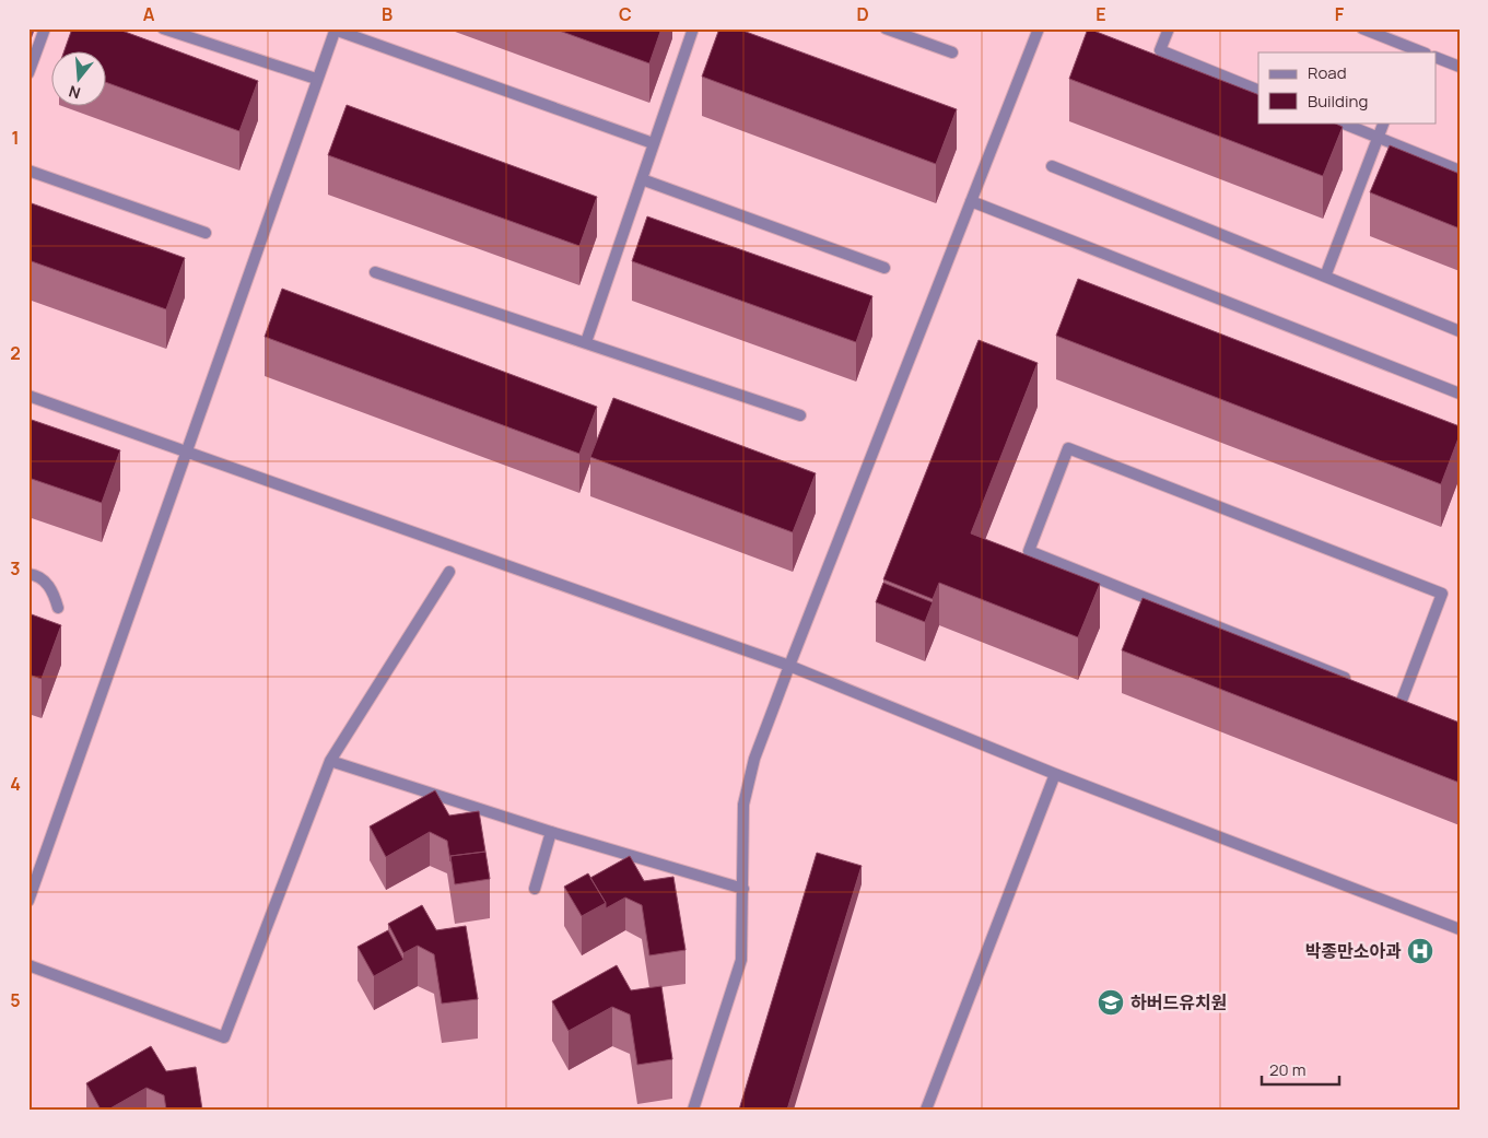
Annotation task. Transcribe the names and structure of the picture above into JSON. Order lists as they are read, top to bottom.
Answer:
{
  "places": {
    "hospital": ["박종만소아과"],
    "school or university": ["하버드유치원"]
  },
  "legend": ["Road", "Building"],
  "scale_bar": "20 m",
  "north": "bottom",
  "grid": {
    "columns": [
      "A",
      "B",
      "C",
      "D",
      "E",
      "F"
    ],
    "rows": [
      "1",
      "2",
      "3",
      "4",
      "5"
    ]
  }
}
